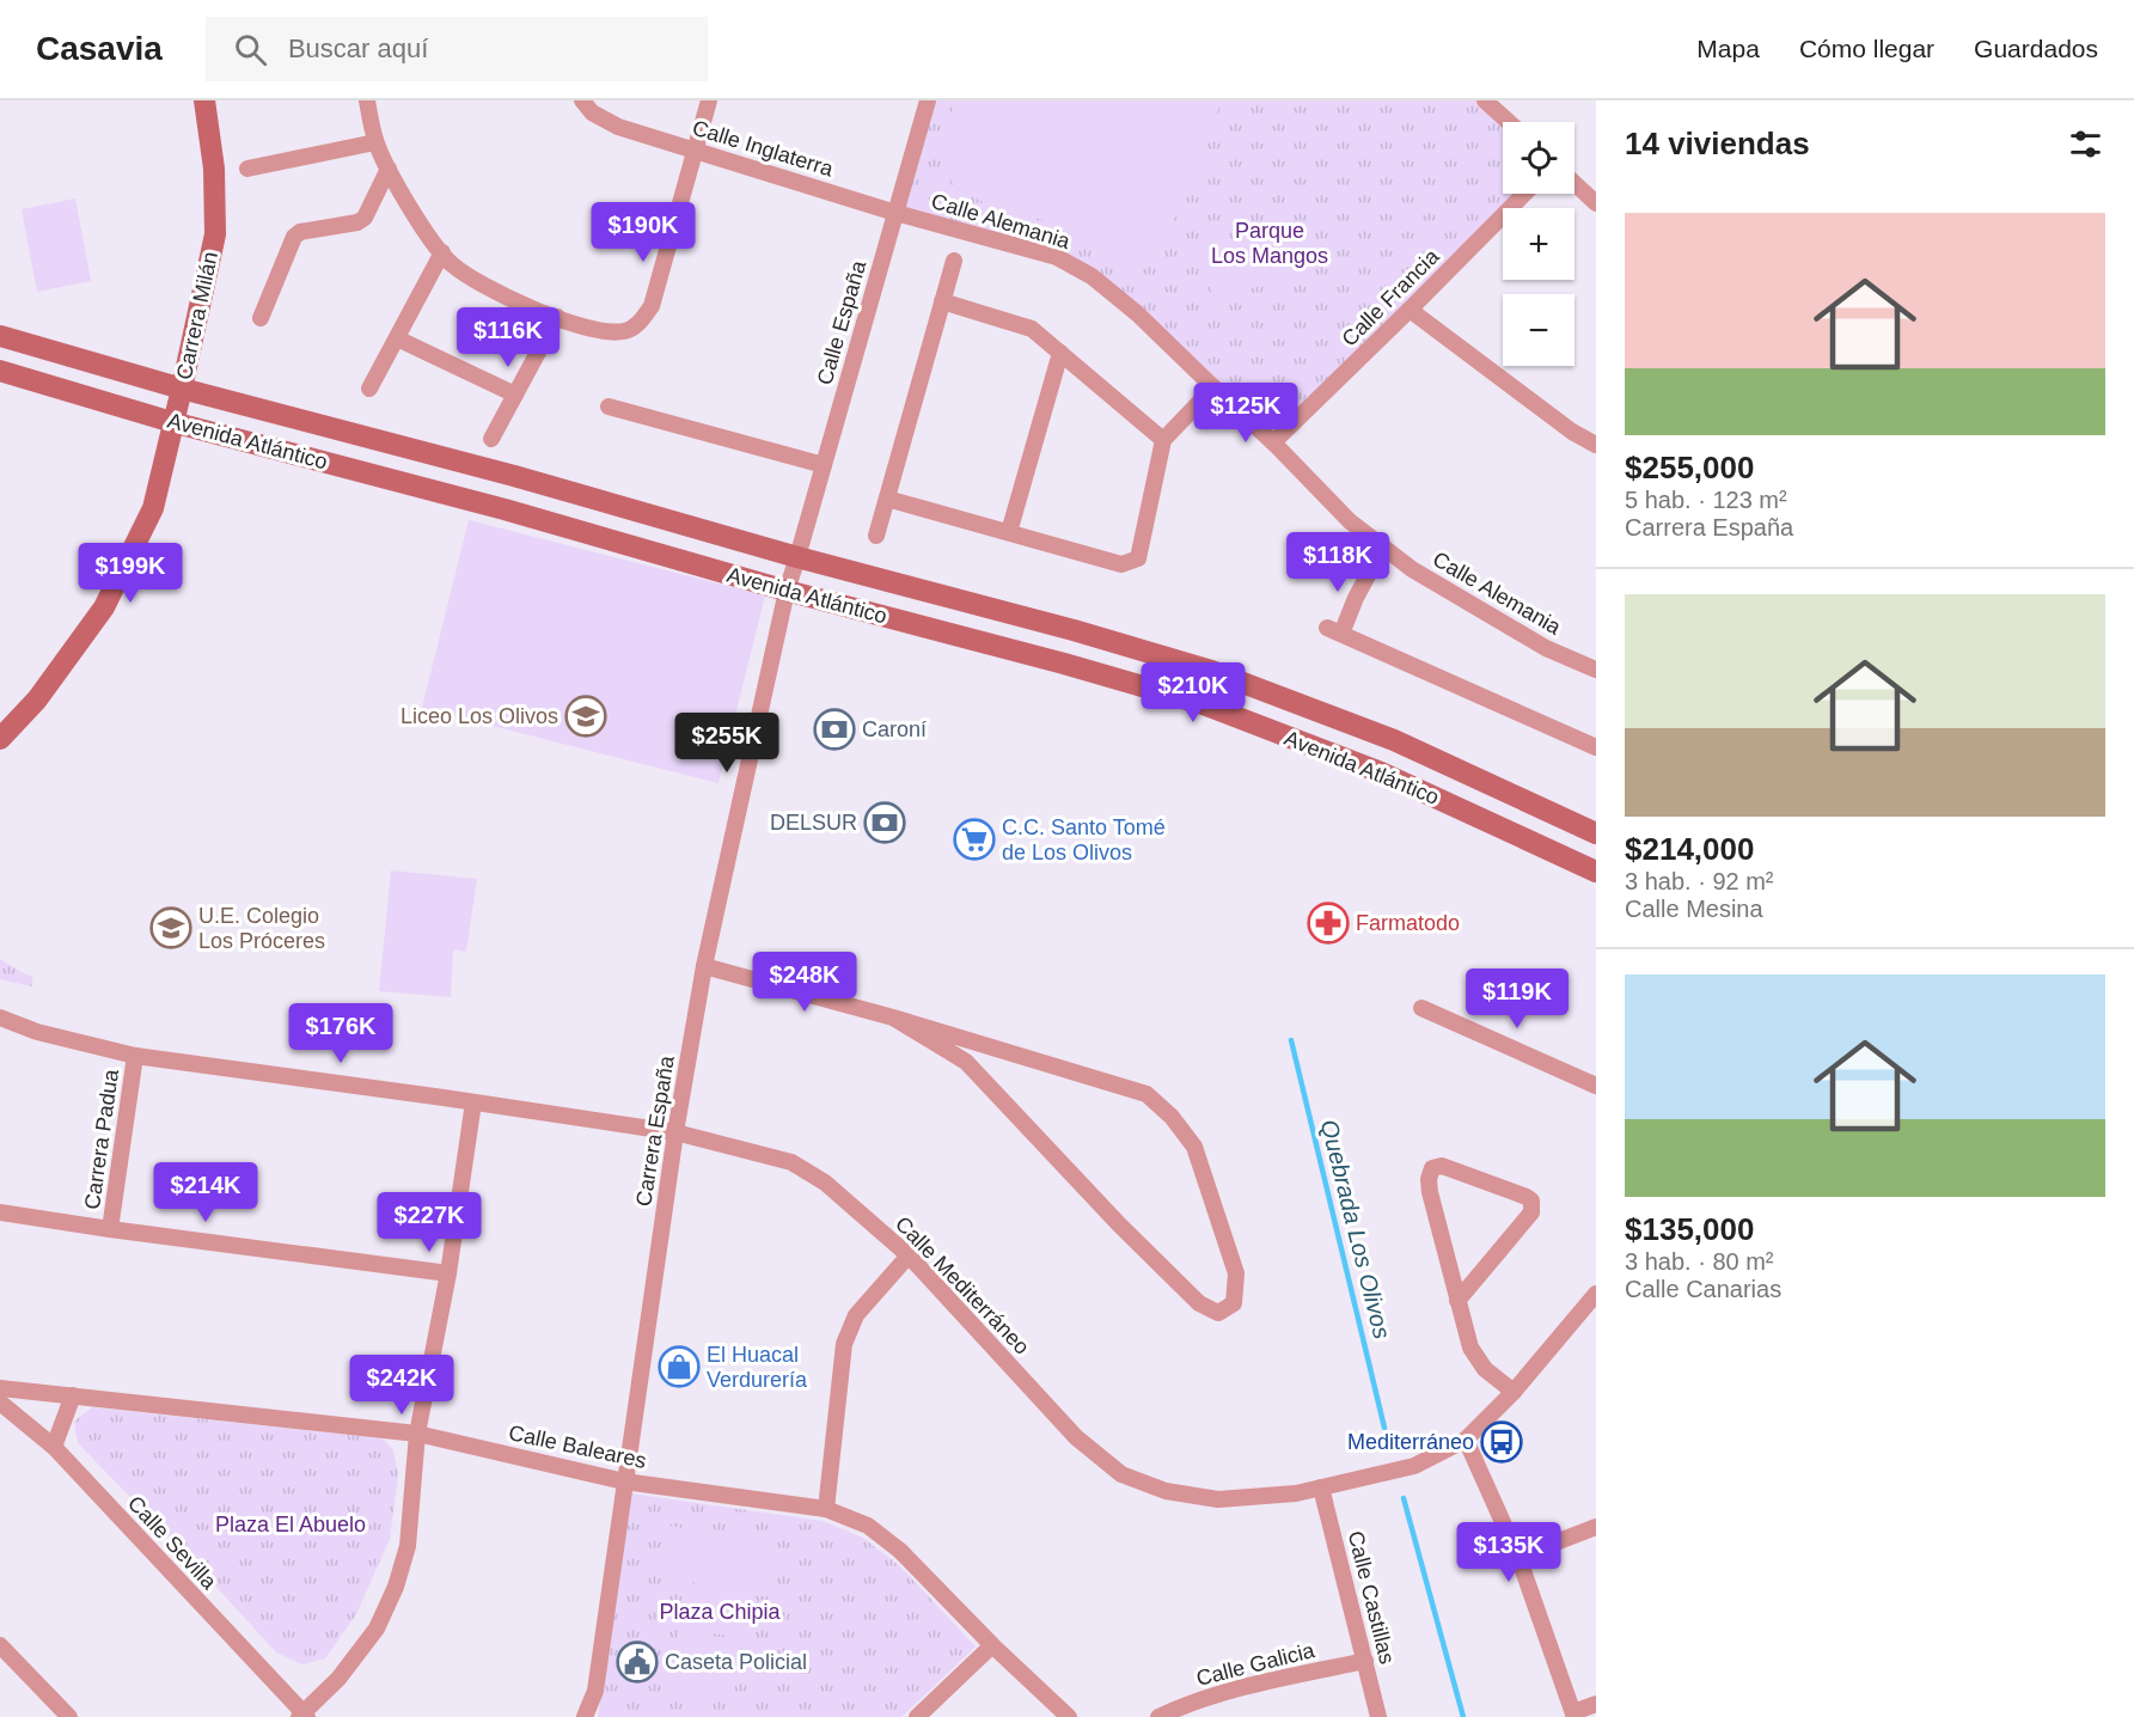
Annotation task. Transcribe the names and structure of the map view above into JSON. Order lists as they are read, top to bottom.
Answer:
{
  "streets": {
    "main road": ["Carrera Milán", "Avenida Atlántico"],
    "street": [
      "Calle Inglaterra",
      "Calle Alemania",
      "Calle Francia",
      "Calle España",
      "Carrera España",
      "Carrera Padua",
      "Calle Mediterráneo",
      "Calle Baleares",
      "Calle Sevilla",
      "Calle Castillas",
      "Calle Galicia"
    ]
  },
  "crossings": [
    ["Calle Inglaterra", "Calle Alemania"],
    ["Calle Inglaterra", "Calle España"],
    ["Calle Alemania", "Calle Francia"],
    ["Calle Alemania", "Calle España"],
    ["Carrera Milán", "Avenida Atlántico"],
    ["Calle España", "Avenida Atlántico"],
    ["Calle España", "Carrera España"],
    ["Avenida Atlántico", "Carrera España"],
    ["Carrera España", "Calle Mediterráneo"],
    ["Carrera España", "Calle Baleares"],
    ["Carrera Padua", "Calle Mediterráneo"],
    ["Calle Mediterráneo", "Calle Castillas"],
    ["Calle Castillas", "Calle Galicia"]
  ],
  "water": ["Quebrada Los Olivos"],
  "parks": ["Parque Los Mangos", "Plaza El Abuelo", "Plaza Chipia"],
  "places": {
    "school or university": ["Liceo Los Olivos", "U.E. Colegio Los Próceres"],
    "bank": ["Caroní", "DELSUR"],
    "supermarket": ["C.C. Santo Tomé de Los Olivos"],
    "pharmacy": ["Farmatodo"],
    "shop": ["El Huacal Verdurería"],
    "bus stop": ["Mediterráneo"],
    "public building": ["Caseta Policial"]
  },
  "page": {
    "header": "Casavia",
    "search": "Buscar aquí",
    "nav": ["Mapa", "Cómo llegar", "Guardados"],
    "heading": "14 viviendas",
    "map_buttons": ["+", "−"],
    "list": [
      {
        "name": "$255,000",
        "note": "5 hab. · 123 m² · Carrera España"
      },
      {
        "name": "$214,000",
        "note": "3 hab. · 92 m² · Calle Mesina"
      },
      {
        "name": "$135,000",
        "note": "3 hab. · 80 m² · Calle Canarias"
      }
    ],
    "price": [
      "$190K",
      "$116K",
      "$125K",
      "$118K",
      "$199K",
      "$210K",
      "$255K",
      "$248K",
      "$119K",
      "$176K",
      "$214K",
      "$227K",
      "$242K",
      "$135K"
    ]
  }
}
